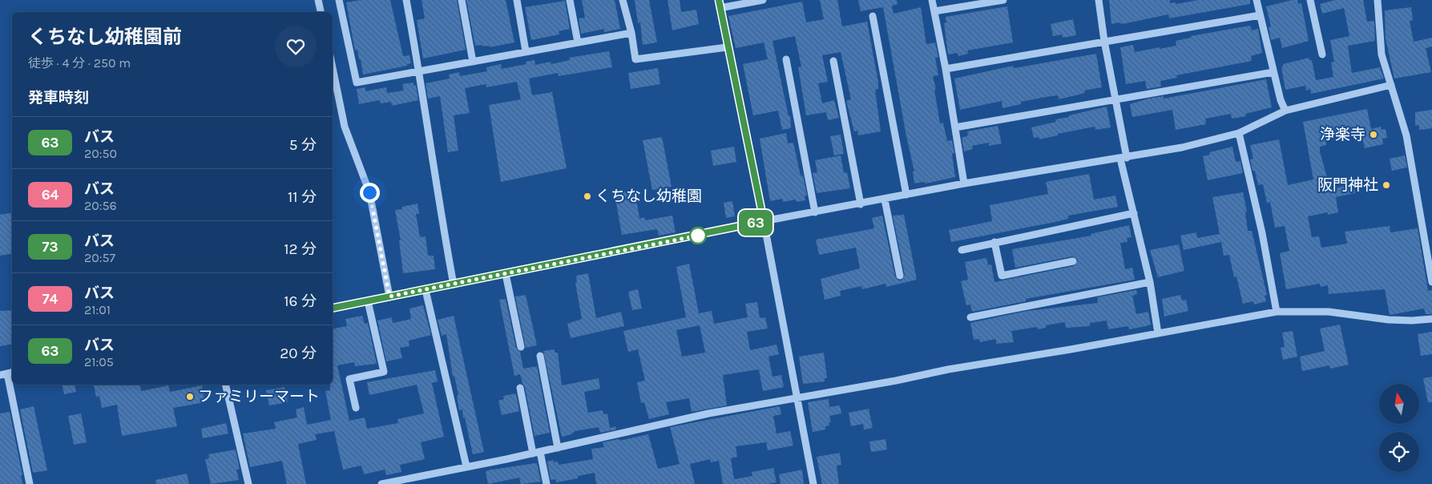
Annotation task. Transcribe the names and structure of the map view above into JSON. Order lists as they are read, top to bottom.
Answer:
{
  "places": [
    "浄楽寺",
    "阪門神社",
    "くちなし幼稚園",
    "ファミリーマート"
  ],
  "lines": ["bus line 63"],
  "north": "top",
  "page": {
    "on_map": "63",
    "heading": [
      ["くちなし幼稚園前", "徒歩 · 4 分 · 250 m"],
      "発車時刻"
    ],
    "list": [
      {
        "mark": "63",
        "name": "バス",
        "note": "20:50",
        "value": "5 分"
      },
      {
        "mark": "64",
        "name": "バス",
        "note": "20:56",
        "value": "11 分"
      },
      {
        "mark": "73",
        "name": "バス",
        "note": "20:57",
        "value": "12 分"
      },
      {
        "mark": "74",
        "name": "バス",
        "note": "21:01",
        "value": "16 分"
      },
      {
        "mark": "63",
        "name": "バス",
        "note": "21:05",
        "value": "20 分"
      }
    ]
  }
}
